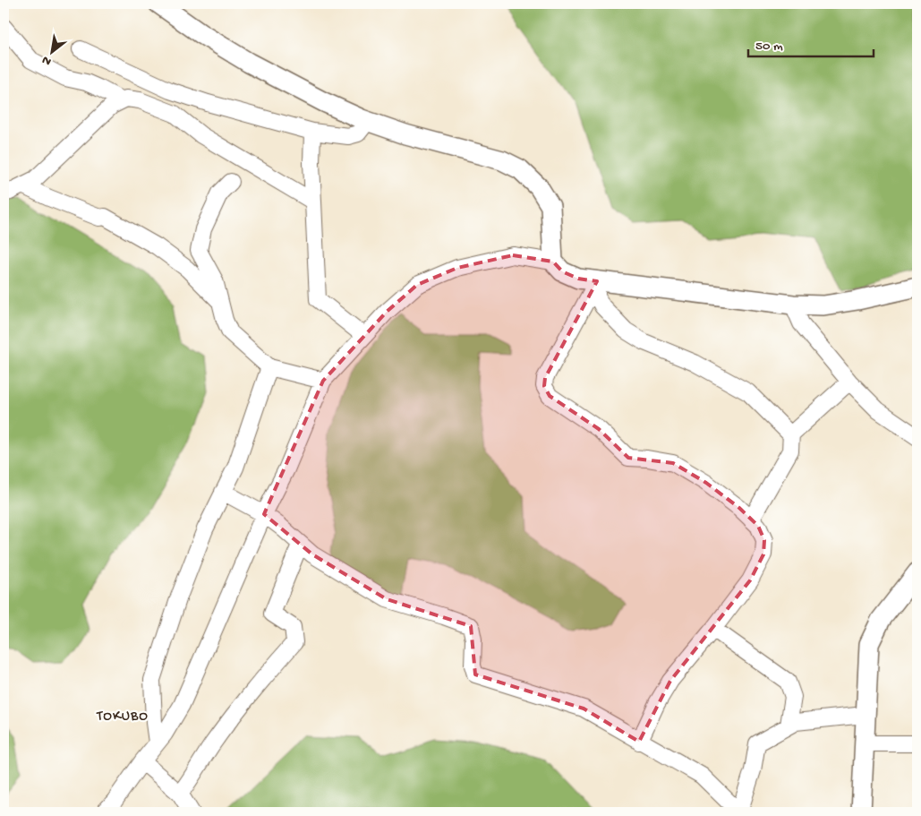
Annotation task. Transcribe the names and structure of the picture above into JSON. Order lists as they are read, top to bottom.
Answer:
{
  "districts": ["TOKUBO"],
  "scale_bar": "50 m",
  "north": "bottom left"
}
